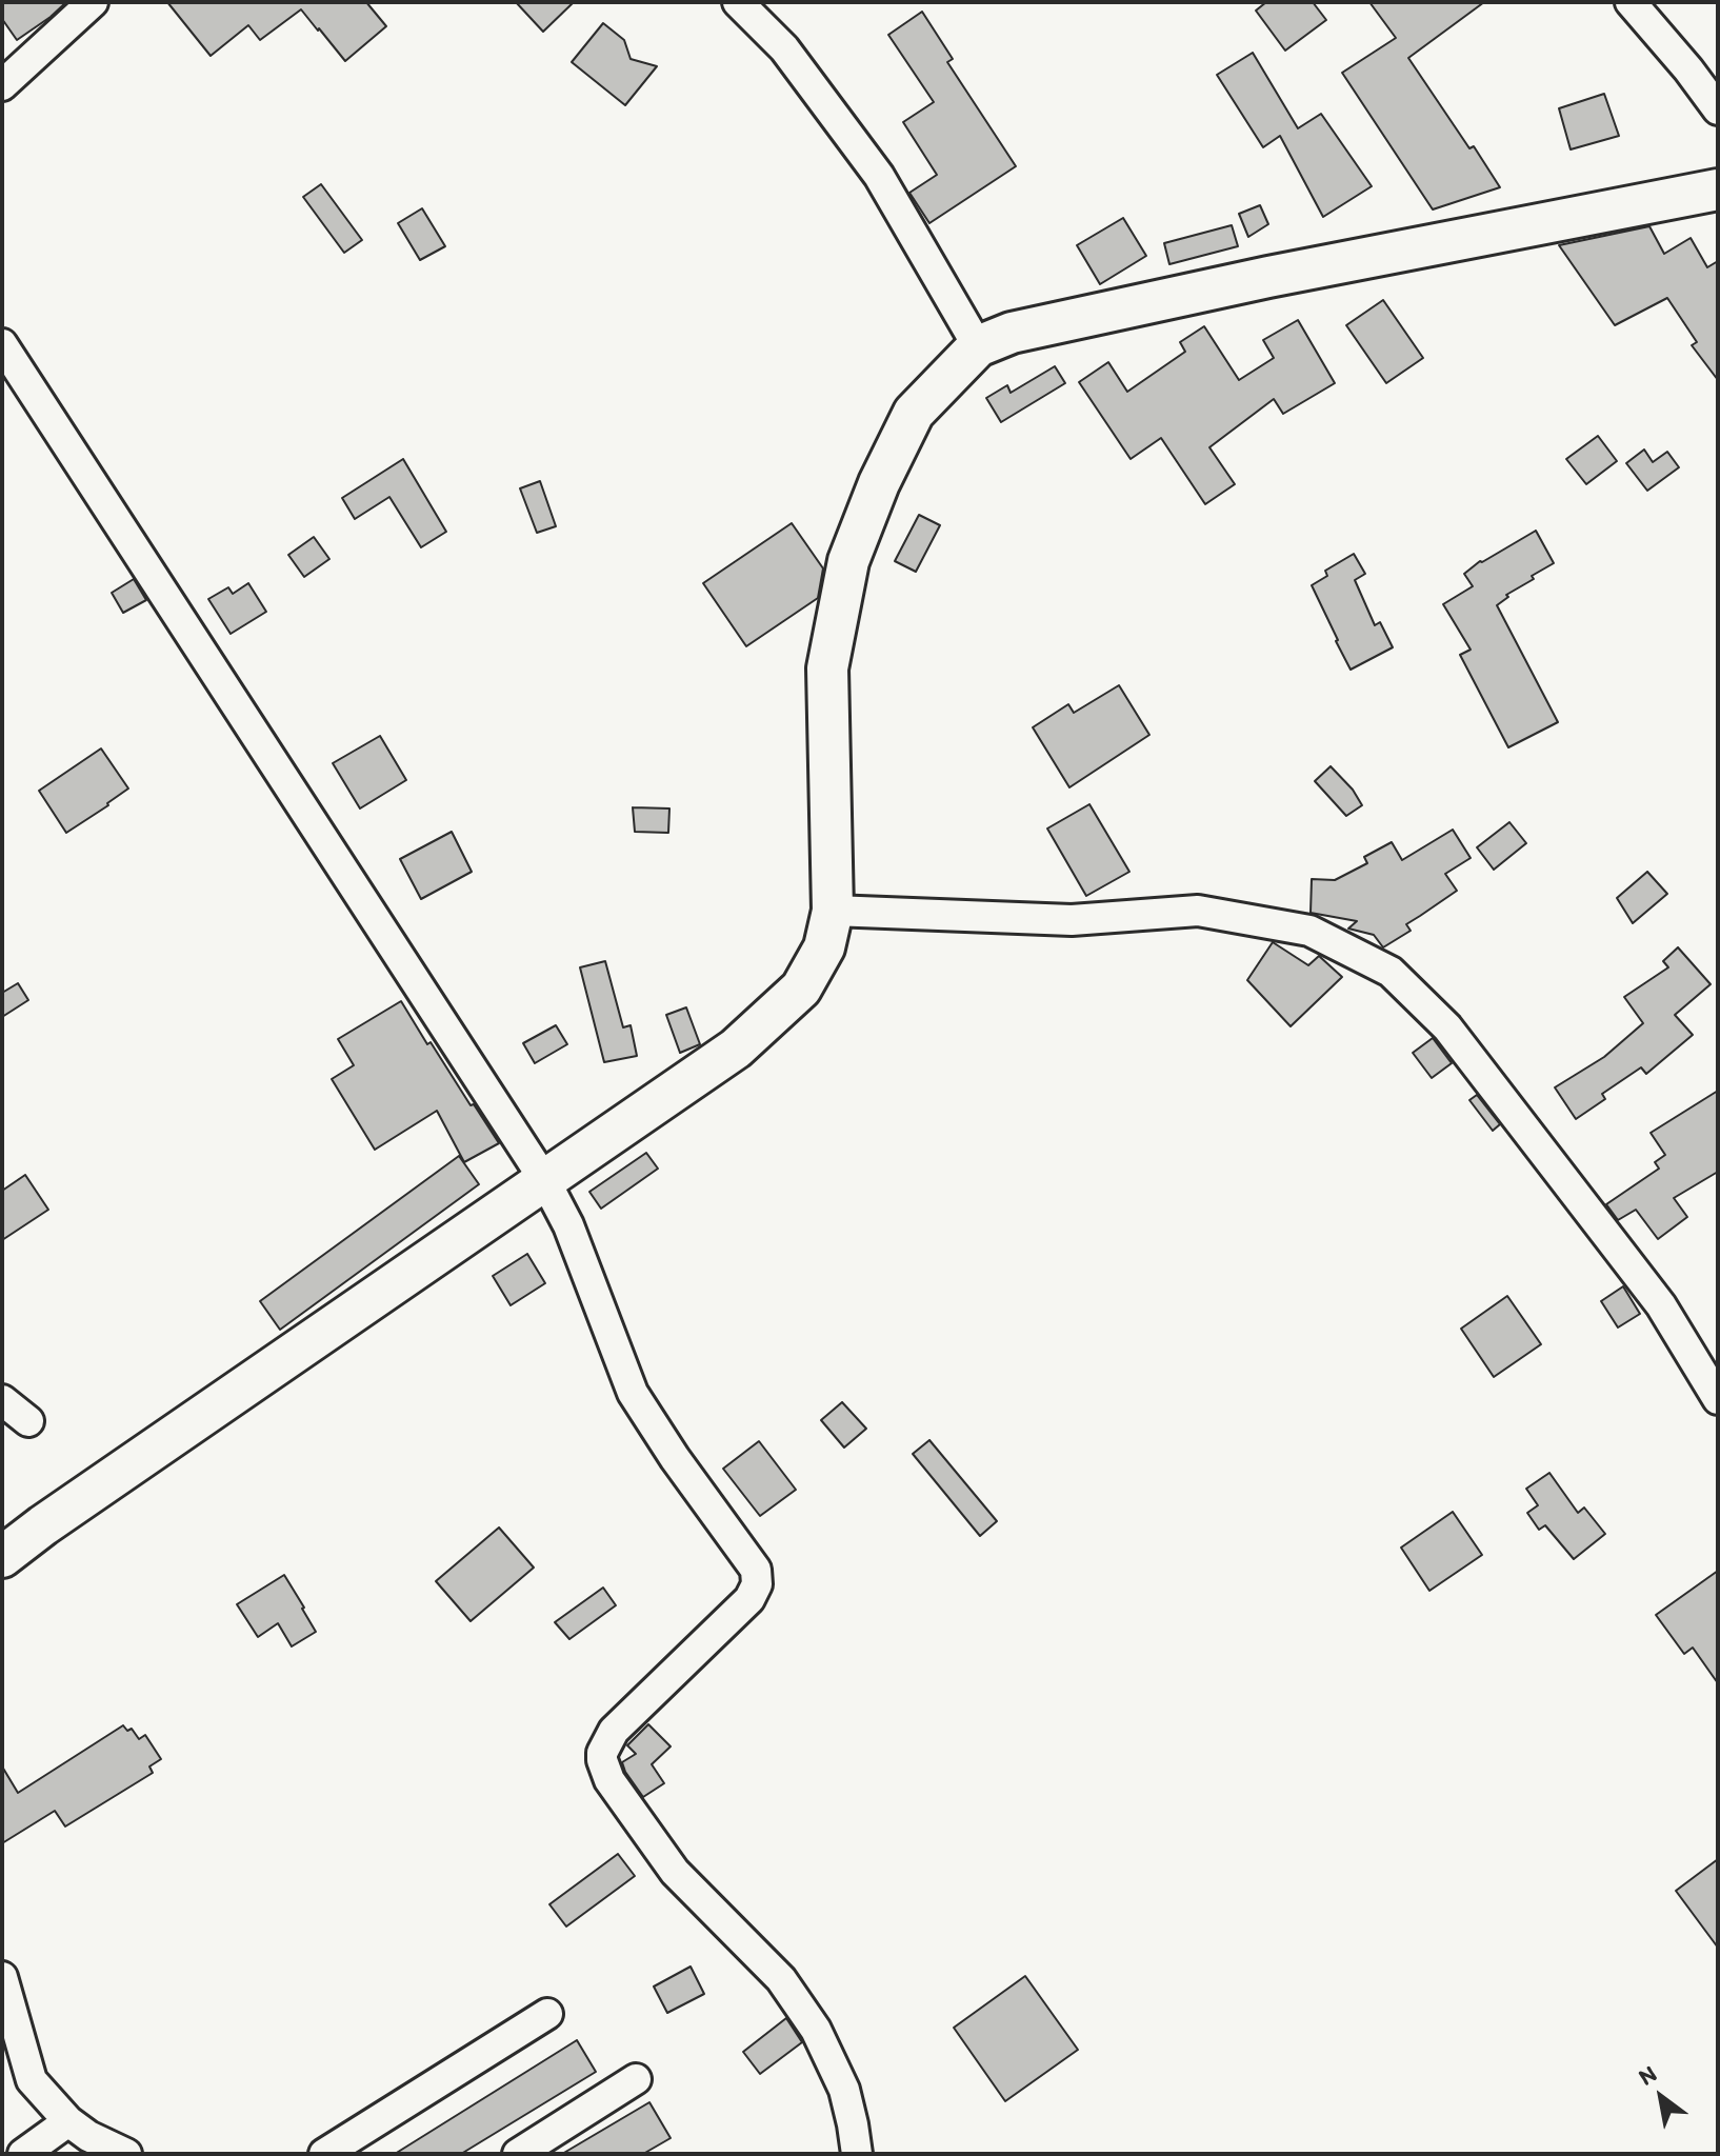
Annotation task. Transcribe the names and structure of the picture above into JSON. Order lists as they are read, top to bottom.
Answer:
{
  "north": "top left"
}
